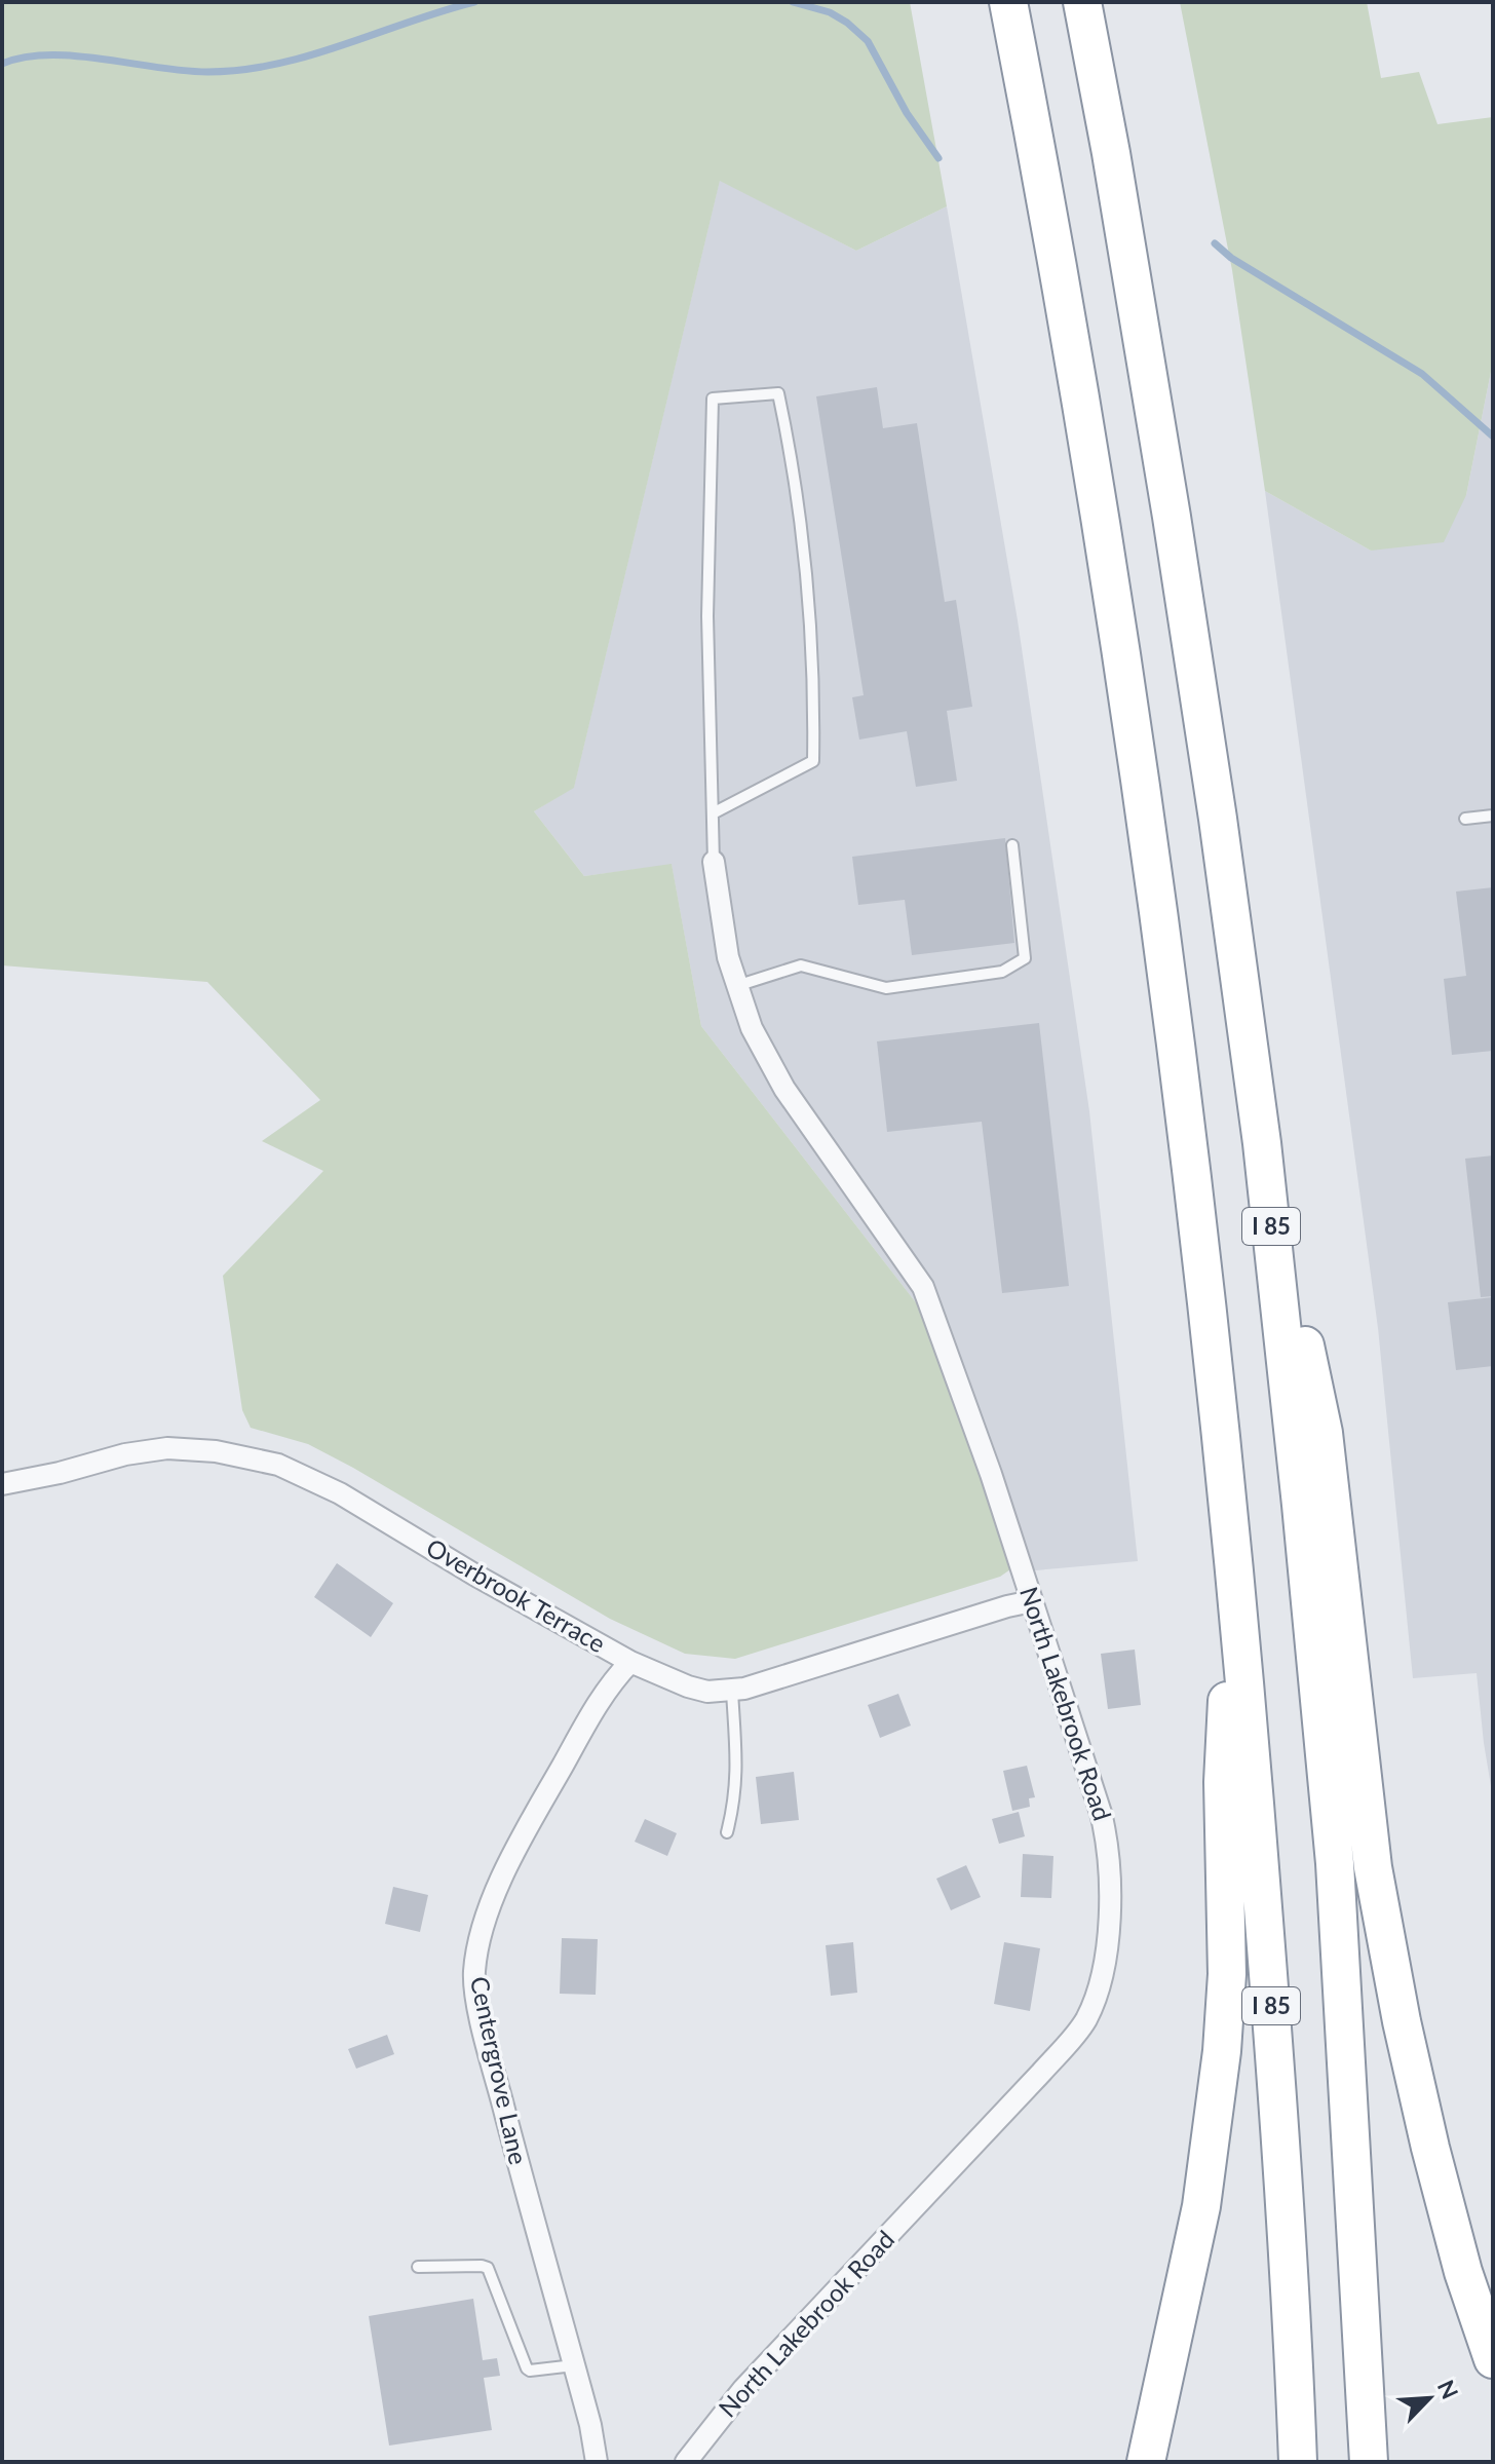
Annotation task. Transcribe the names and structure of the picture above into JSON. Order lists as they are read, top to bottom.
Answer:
{
  "streets": {
    "highway": ["I 85"],
    "street": ["Overbrook Terrace", "North Lakebrook Road", "Centergrove Lane"]
  },
  "crossings": [
    ["Overbrook Terrace", "North Lakebrook Road"],
    ["Overbrook Terrace", "Centergrove Lane"]
  ],
  "north": "top right"
}
